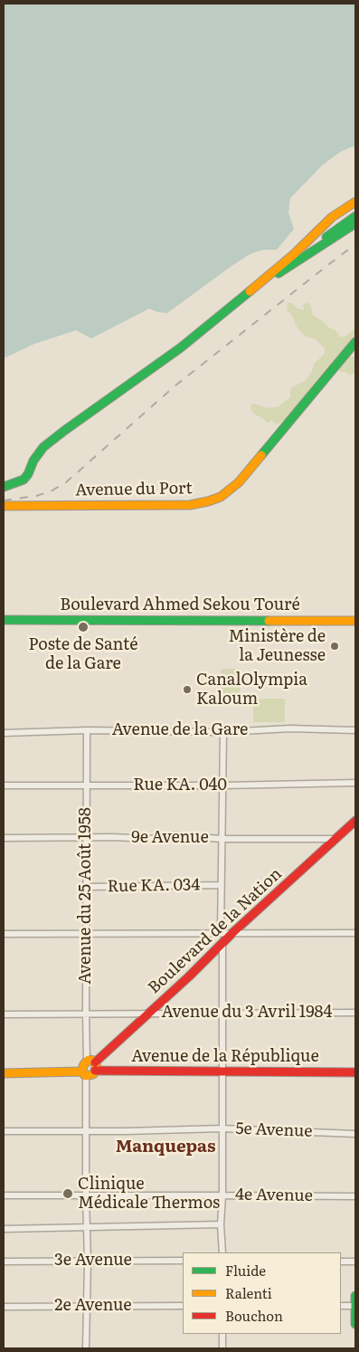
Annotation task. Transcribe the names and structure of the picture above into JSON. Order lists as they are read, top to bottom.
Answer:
{
  "streets": {
    "main road": [
      "Avenue du Port",
      "Boulevard Ahmed Sekou Touré",
      "Boulevard de la Nation",
      "Avenue de la République"
    ],
    "street": [
      "Avenue de la Gare",
      "Rue KA. 040",
      "9e Avenue",
      "Rue KA. 034",
      "Avenue du 25 Août 1958",
      "Avenue du 3 Avril 1984",
      "5e Avenue",
      "4e Avenue",
      "3e Avenue",
      "2e Avenue"
    ]
  },
  "crossings": [
    ["Avenue de la Gare", "Avenue du 25 Août 1958"],
    ["Rue KA. 040", "Avenue du 25 Août 1958"],
    ["9e Avenue", "Avenue du 25 Août 1958"],
    ["9e Avenue", "Boulevard de la Nation"],
    ["Rue KA. 034", "Avenue du 25 Août 1958"],
    ["Avenue du 25 Août 1958", "Boulevard de la Nation"],
    ["Avenue du 25 Août 1958", "Avenue du 3 Avril 1984"],
    ["Avenue du 25 Août 1958", "Avenue de la République"],
    ["Boulevard de la Nation", "Avenue du 3 Avril 1984"],
    ["Boulevard de la Nation", "Avenue de la République"]
  ],
  "districts": ["Manquepas"],
  "places": [
    "Poste de Santé de la Gare",
    "Ministère de la Jeunesse",
    "CanalOlympia Kaloum",
    "Clinique Médicale Thermos"
  ],
  "legend": ["Fluide", "Ralenti", "Bouchon"]
}
